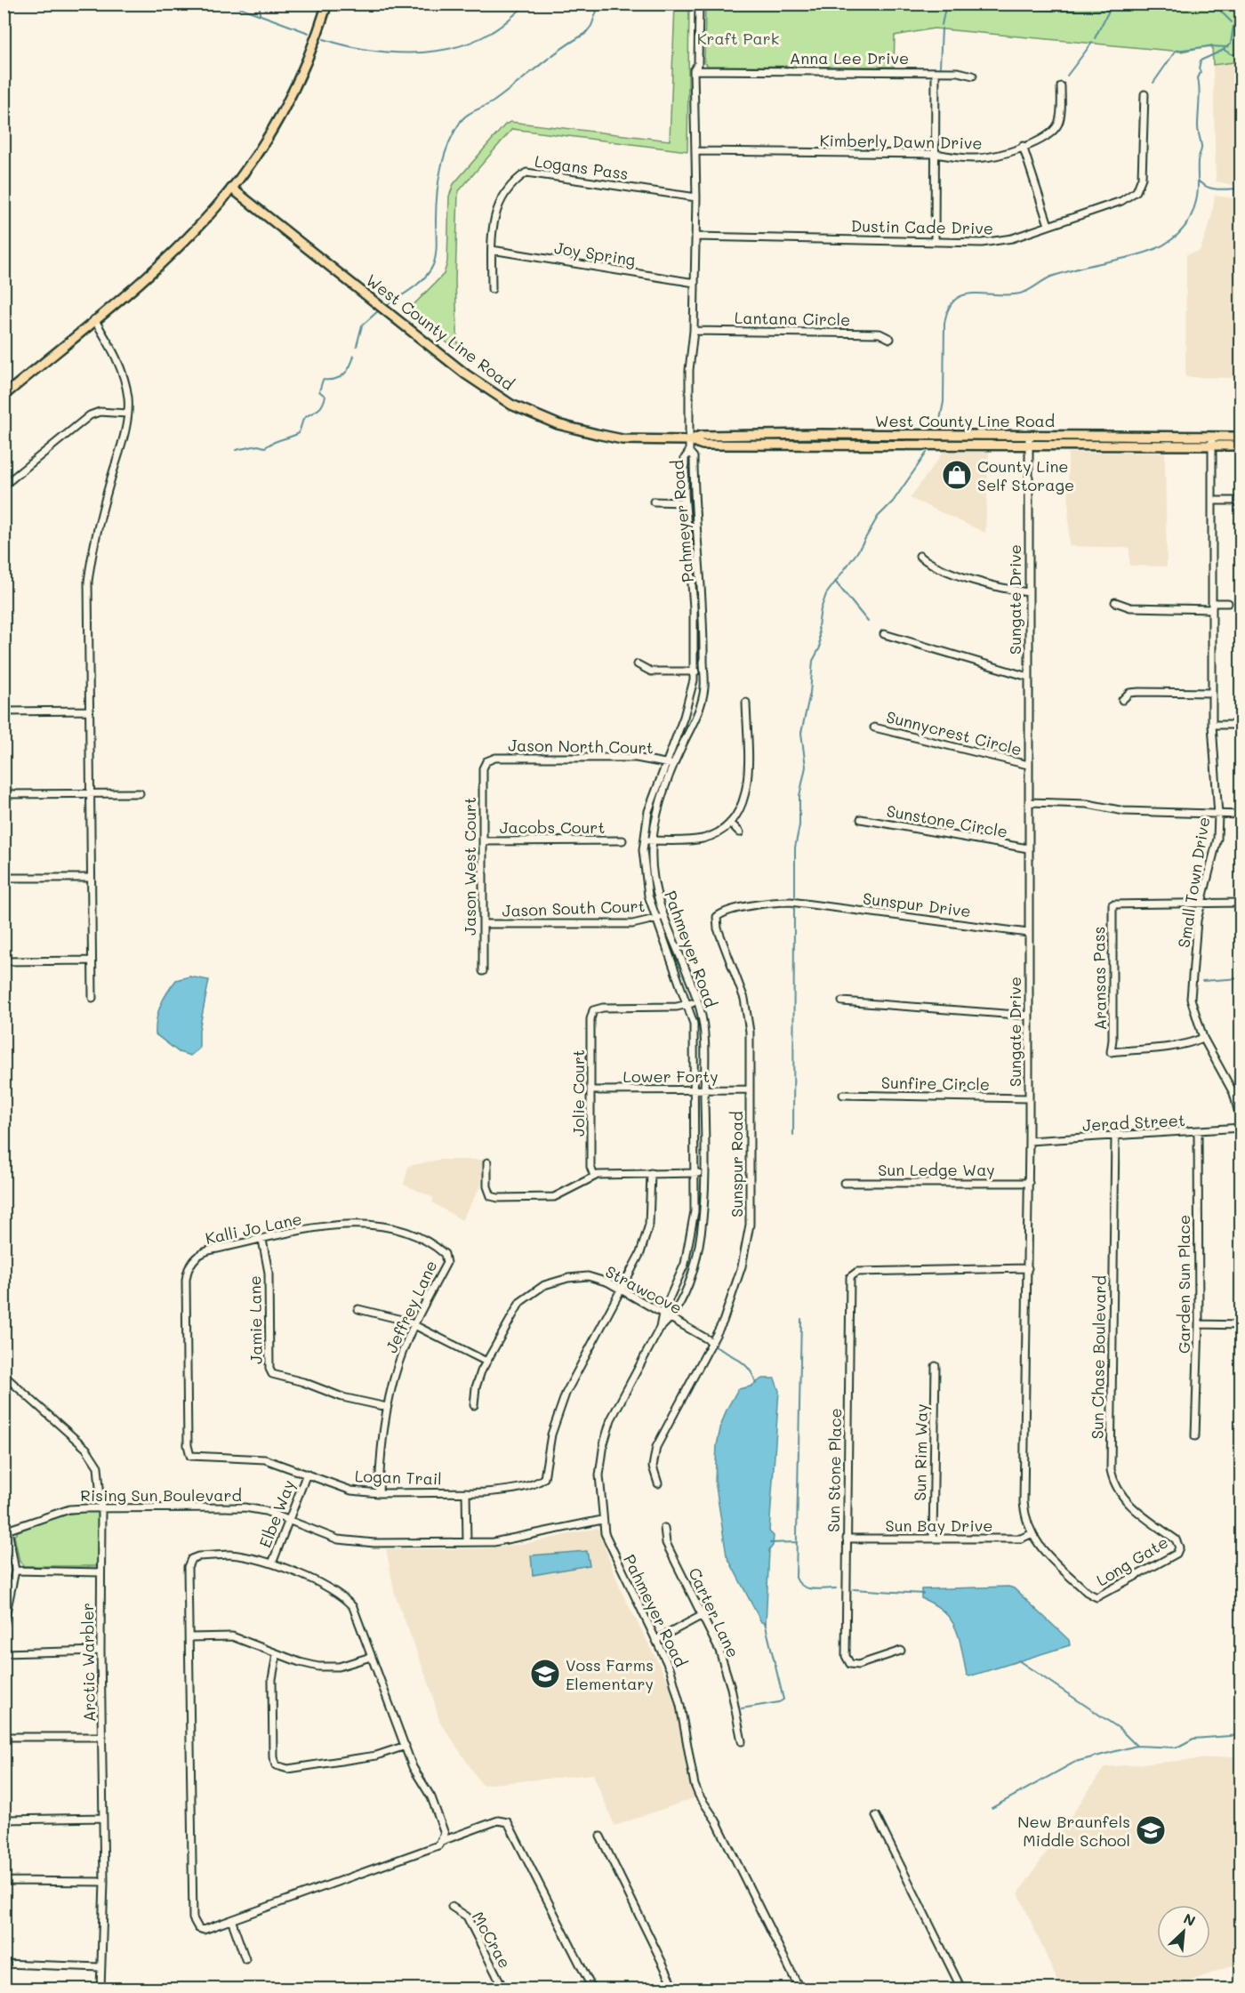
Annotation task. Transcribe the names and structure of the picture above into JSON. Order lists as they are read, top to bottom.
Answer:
{
  "streets": {
    "main road": ["West County Line Road"],
    "street": [
      "Anna Lee Drive",
      "Kimberly Dawn Drive",
      "Logans Pass",
      "Dustin Cade Drive",
      "Joy Spring",
      "Lantana Circle",
      "Pahmeyer Road",
      "Sungate Drive",
      "Sunnycrest Circle",
      "Jason North Court",
      "Sunstone Circle",
      "Jacobs Court",
      "Jason West Court",
      "Small Town Drive",
      "Sunspur Drive",
      "Jason South Court",
      "Aransas Pass",
      "Lower Forty",
      "Sunfire Circle",
      "Jolie Court",
      "Jerad Street",
      "Sunspur Road",
      "Sun Ledge Way",
      "Kalli Jo Lane",
      "Garden Sun Place",
      "Strawcove",
      "Jeffrey Lane",
      "Jamie Lane",
      "Sun Chase Boulevard",
      "Sun Rim Way",
      "Sun Stone Place",
      "Logan Trail",
      "Rising Sun Boulevard",
      "Elbe Way",
      "Sun Bay Drive",
      "Long Gate",
      "Carter Lane",
      "Arctic Warbler",
      "McCrae"
    ]
  },
  "crossings": [
    ["Anna Lee Drive", "Pahmeyer Road"],
    ["Kimberly Dawn Drive", "Pahmeyer Road"],
    ["Logans Pass", "Joy Spring"],
    ["Logans Pass", "Pahmeyer Road"],
    ["Dustin Cade Drive", "Pahmeyer Road"],
    ["Joy Spring", "Pahmeyer Road"],
    ["Lantana Circle", "Pahmeyer Road"],
    ["West County Line Road", "Pahmeyer Road"],
    ["West County Line Road", "Sungate Drive"],
    ["West County Line Road", "Small Town Drive"],
    ["Pahmeyer Road", "Jason North Court"],
    ["Pahmeyer Road", "Jason South Court"],
    ["Pahmeyer Road", "Lower Forty"],
    ["Pahmeyer Road", "Jolie Court"],
    ["Pahmeyer Road", "Strawcove"],
    ["Pahmeyer Road", "Rising Sun Boulevard"],
    ["Sungate Drive", "Sunnycrest Circle"],
    ["Sungate Drive", "Sunstone Circle"],
    ["Sungate Drive", "Sunspur Drive"],
    ["Sungate Drive", "Sunfire Circle"],
    ["Sungate Drive", "Jerad Street"],
    ["Sungate Drive", "Sun Ledge Way"],
    ["Sungate Drive", "Sun Stone Place"],
    ["Sungate Drive", "Sun Bay Drive"],
    ["Sungate Drive", "Long Gate"],
    ["Jason North Court", "Jason West Court"],
    ["Jacobs Court", "Jason West Court"],
    ["Jason West Court", "Jason South Court"],
    ["Small Town Drive", "Aransas Pass"],
    ["Small Town Drive", "Jerad Street"],
    ["Sunspur Drive", "Sunspur Road"],
    ["Lower Forty", "Jolie Court"],
    ["Lower Forty", "Sunspur Road"],
    ["Jerad Street", "Garden Sun Place"],
    ["Jerad Street", "Sun Chase Boulevard"],
    ["Sunspur Road", "Strawcove"],
    ["Kalli Jo Lane", "Jeffrey Lane"],
    ["Kalli Jo Lane", "Jamie Lane"],
    ["Kalli Jo Lane", "Logan Trail"],
    ["Strawcove", "Logan Trail"],
    ["Jeffrey Lane", "Jamie Lane"],
    ["Jeffrey Lane", "Logan Trail"],
    ["Sun Chase Boulevard", "Long Gate"],
    ["Sun Rim Way", "Sun Bay Drive"],
    ["Sun Stone Place", "Sun Bay Drive"],
    ["Logan Trail", "Elbe Way"],
    ["Rising Sun Boulevard", "Elbe Way"],
    ["Rising Sun Boulevard", "Arctic Warbler"]
  ],
  "parks": ["Kraft Park"],
  "places": {
    "shop": ["County Line Self Storage"],
    "school or university": ["Voss Farms Elementary", "New Braunfels Middle School"]
  },
  "north": "top right"
}
